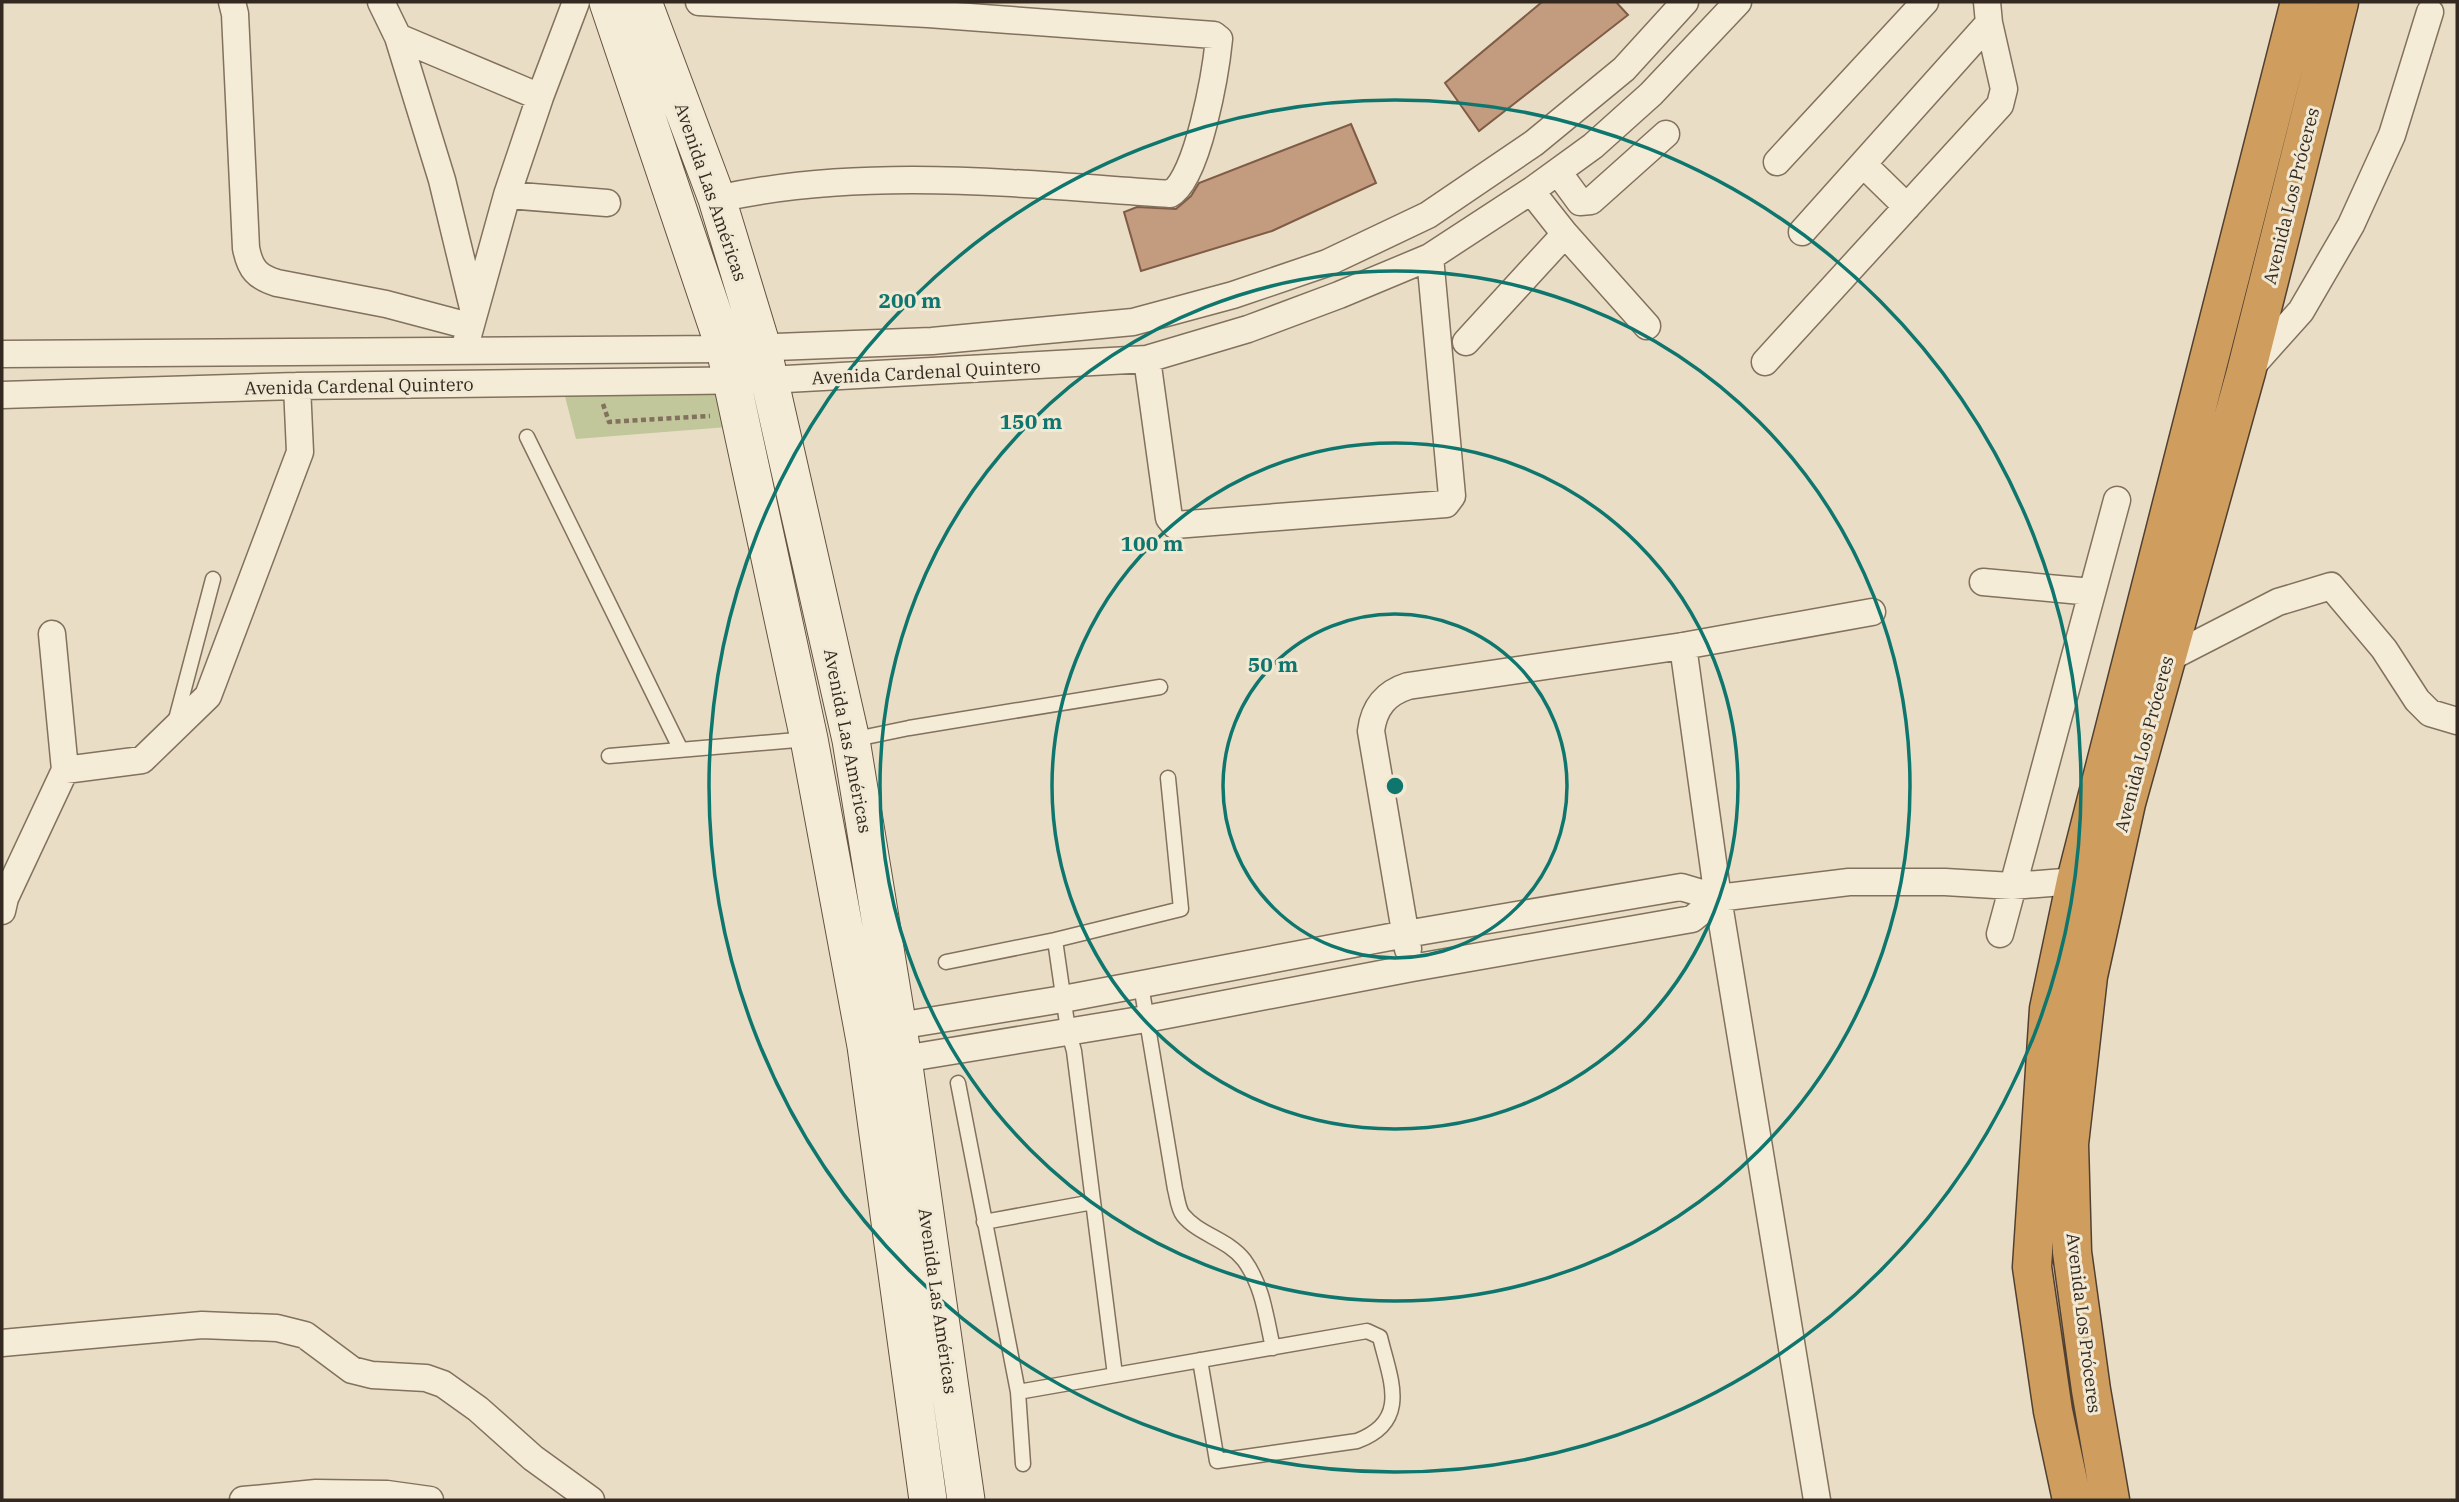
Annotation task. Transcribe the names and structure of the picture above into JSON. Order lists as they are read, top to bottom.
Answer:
{
  "streets": {
    "highway": ["Avenida Los Próceres"],
    "street": ["Avenida Las Américas", "Avenida Cardenal Quintero"]
  },
  "crossings": [
    ["Avenida Las Américas", "Avenida Cardenal Quintero"]
  ],
  "rings": [
    "200 m",
    "150 m",
    "100 m",
    "50 m"
  ]
}
